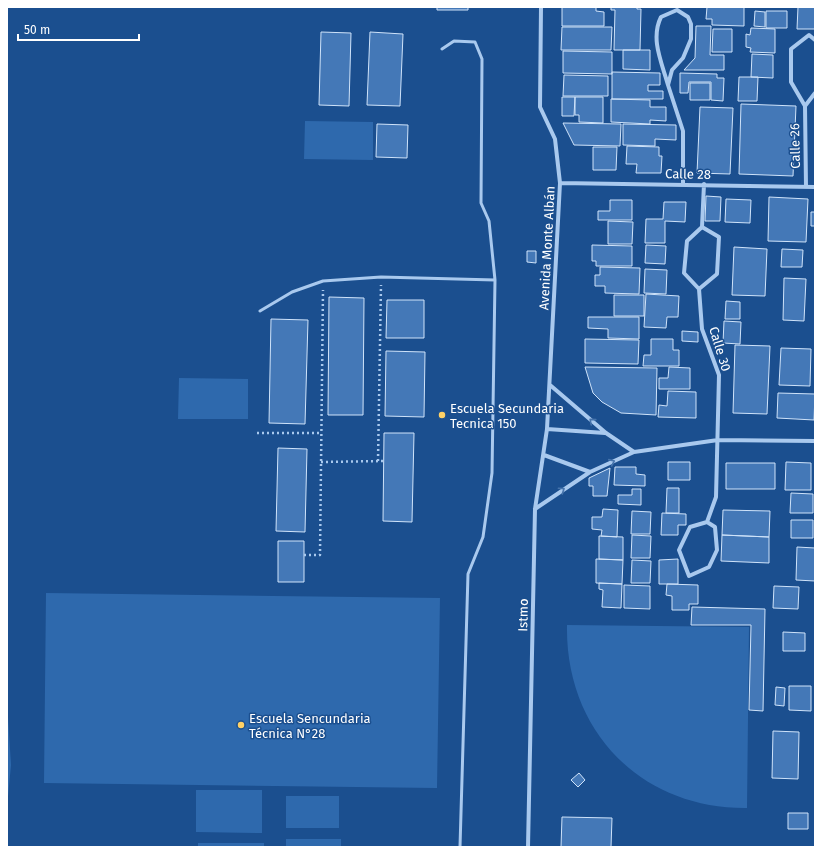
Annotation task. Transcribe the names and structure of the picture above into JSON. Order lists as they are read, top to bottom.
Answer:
{
  "streets": {
    "street": [
      "Calle 26",
      "Calle 28",
      "Avenida Monte Albán",
      "Calle 30",
      "Istmo"
    ]
  },
  "crossings": [
    ["Calle 26", "Calle 28"],
    ["Calle 28", "Avenida Monte Albán"],
    ["Avenida Monte Albán", "Istmo"]
  ],
  "places": ["Escuela Secundaria Tecnica 150", "Escuela Sencundaria Técnica N°28"],
  "scale_bar": "50 m"
}
